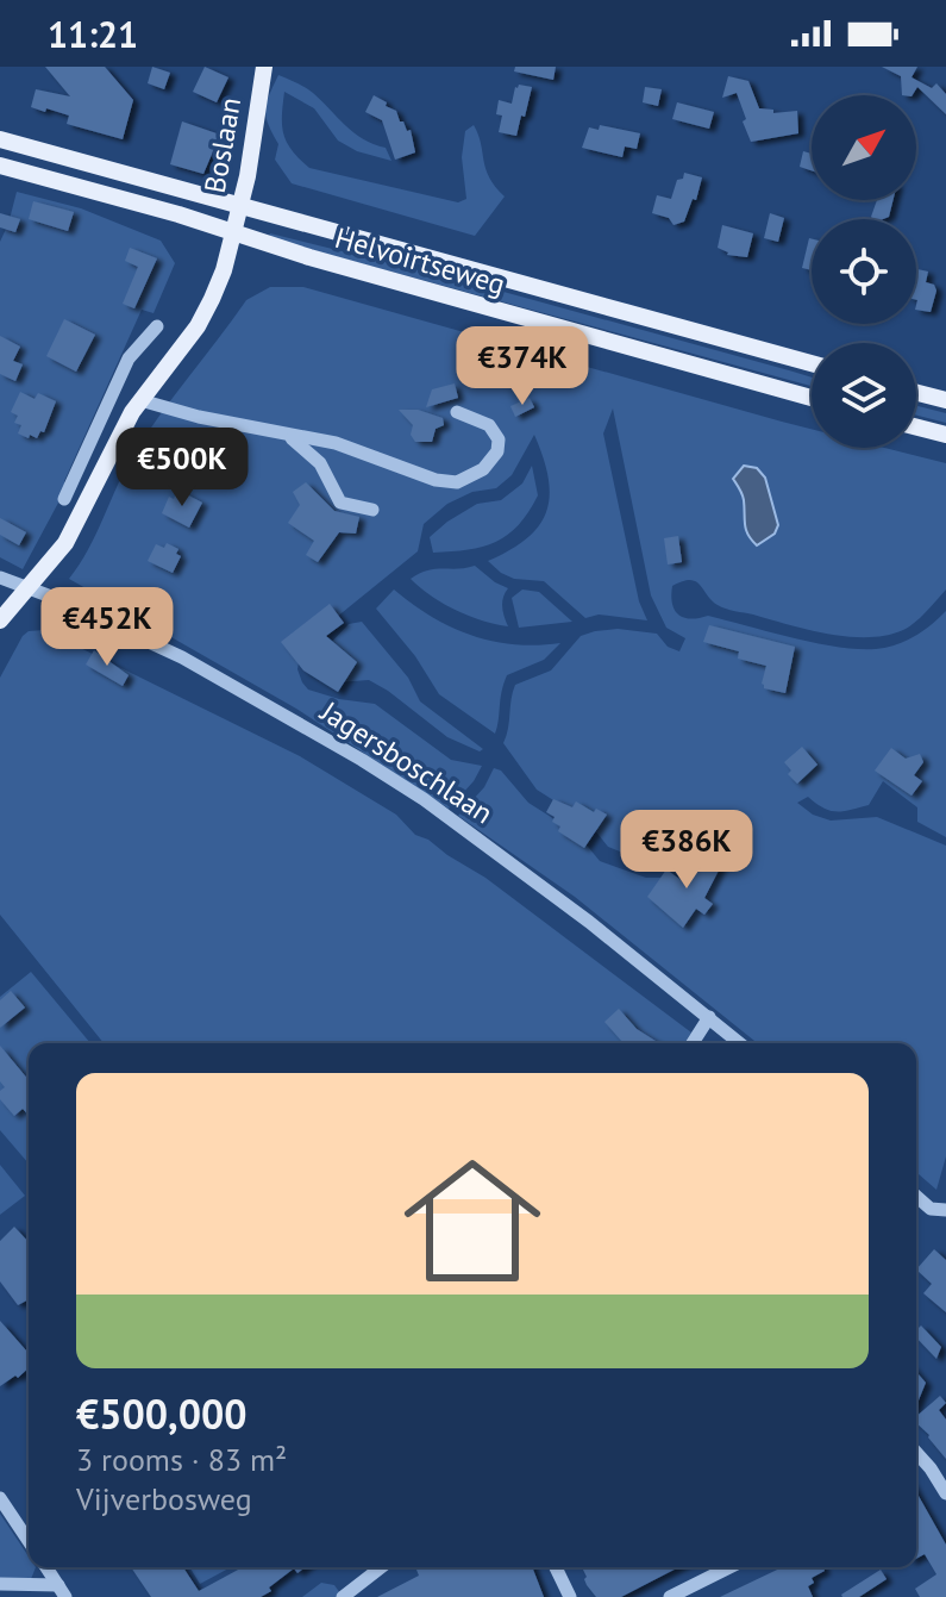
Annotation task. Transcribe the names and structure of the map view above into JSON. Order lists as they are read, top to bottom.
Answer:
{
  "streets": {
    "main road": ["Boslaan", "Helvoirtseweg"],
    "street": ["Jagersboschlaan"]
  },
  "crossings": [
    ["Boslaan", "Helvoirtseweg"],
    ["Boslaan", "Jagersboschlaan"]
  ],
  "north": "top right",
  "page": {
    "status": "11:21",
    "price": [
      "€374K",
      "€500K",
      "€452K",
      "€386K"
    ],
    "list": [
      {
        "name": "€500,000",
        "note": "3 rooms · 83 m² · Vijverbosweg"
      }
    ]
  }
}
